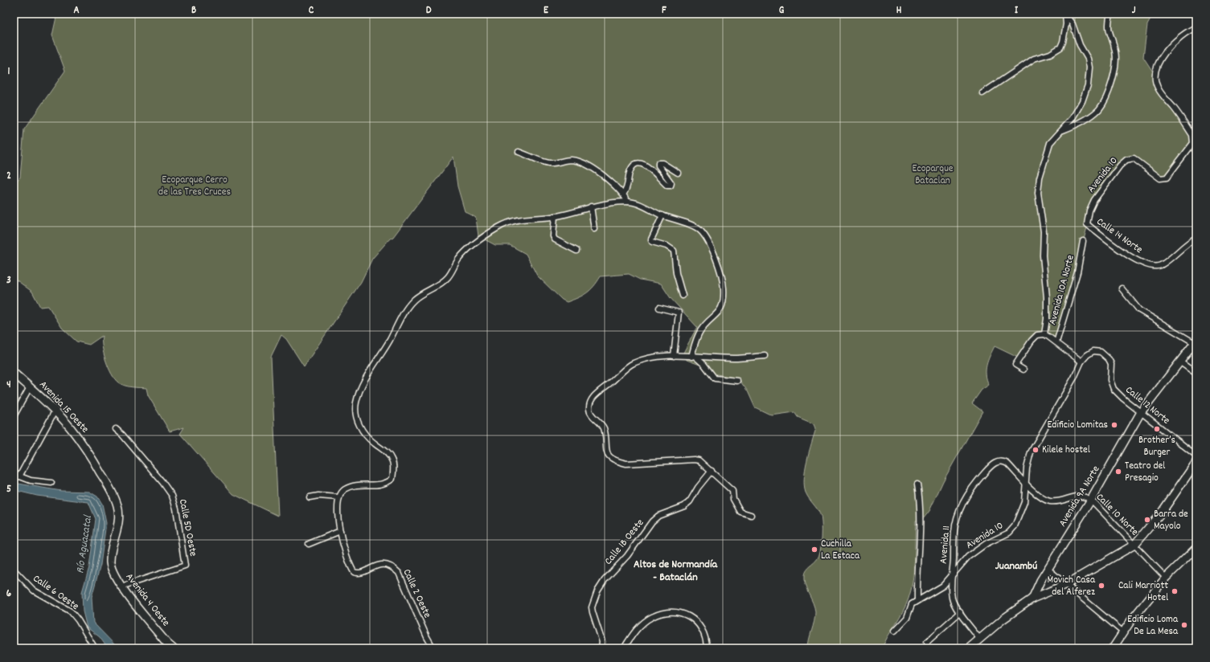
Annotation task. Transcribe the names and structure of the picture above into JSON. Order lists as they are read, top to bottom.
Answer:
{
  "streets": {
    "street": [
      "Avenida 10",
      "Calle 14 Norte",
      "Avenida 10A Norte",
      "Calle 12 Norte",
      "Avenida 15 Oeste",
      "Avenida 9A Norte",
      "Calle 10 Norte",
      "Calle 5D Oeste",
      "Calle 1B Oeste",
      "Avenida 11",
      "Calle 6 Oeste",
      "Calle 2 Oeste",
      "Avenida 4 Oeste"
    ]
  },
  "crossings": [
    ["Avenida 10", "Calle 14 Norte"],
    ["Avenida 10", "Calle 12 Norte"],
    ["Avenida 10", "Calle 10 Norte"],
    ["Avenida 10", "Avenida 11"],
    ["Calle 12 Norte", "Avenida 9A Norte"],
    ["Avenida 15 Oeste", "Avenida 4 Oeste"],
    ["Avenida 9A Norte", "Calle 10 Norte"],
    ["Calle 10 Norte", "Avenida 11"],
    ["Calle 5D Oeste", "Avenida 4 Oeste"]
  ],
  "districts": ["Altos de Normandía - Bataclán", "Juanambú"],
  "water": ["Río Aguacatal"],
  "parks": ["Ecoparque Bataclan", "Ecoparque Cerro de las Tres Cruces"],
  "places": [
    "Edificio Lomitas",
    "Brother’s Burger",
    "Kilele hostel",
    "Teatro del Presagio",
    "Barra de Mayolo",
    "Cuchilla La Estaca",
    "Movich Casa del Alferez",
    "Cali Marriott Hotel",
    "Edificio Loma De La Mesa"
  ],
  "grid": {
    "columns": [
      "A",
      "B",
      "C",
      "D",
      "E",
      "F",
      "G",
      "H",
      "I",
      "J"
    ],
    "rows": [
      "1",
      "2",
      "3",
      "4",
      "5",
      "6"
    ]
  }
}
